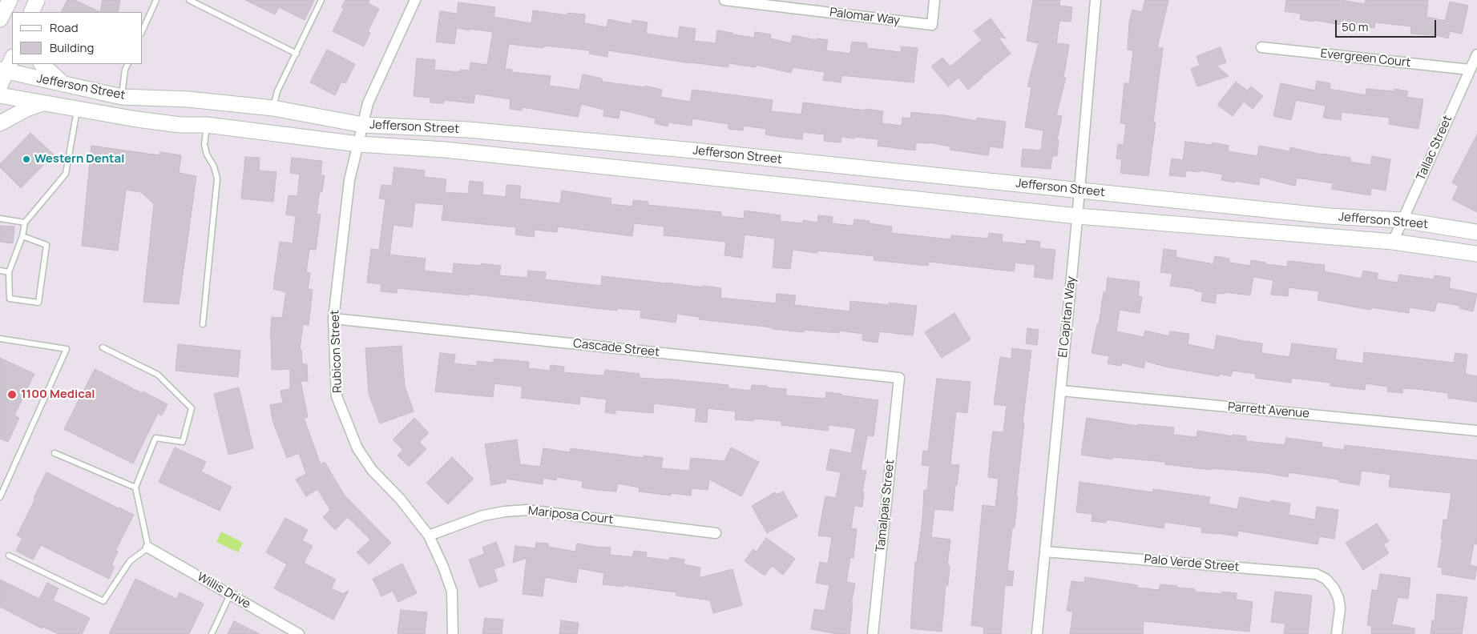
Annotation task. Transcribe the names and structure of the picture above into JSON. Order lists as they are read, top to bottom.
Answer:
{
  "streets": {
    "main road": ["Jefferson Street"],
    "street": [
      "Palomar Way",
      "Evergreen Court",
      "Tallac Street",
      "El Capitan Way",
      "Cascade Street",
      "Rubicon Street",
      "Parrett Avenue",
      "Tamalpais Street",
      "Mariposa Court",
      "Palo Verde Street",
      "Willis Drive"
    ]
  },
  "crossings": [
    ["Evergreen Court", "Tallac Street"],
    ["Jefferson Street", "Tallac Street"],
    ["Jefferson Street", "El Capitan Way"],
    ["Jefferson Street", "Rubicon Street"],
    ["El Capitan Way", "Parrett Avenue"],
    ["El Capitan Way", "Palo Verde Street"],
    ["Cascade Street", "Rubicon Street"],
    ["Cascade Street", "Tamalpais Street"],
    ["Rubicon Street", "Mariposa Court"]
  ],
  "places": ["Western Dental", "1100 Medical"],
  "legend": ["Road", "Building"],
  "scale_bar": "50 m"
}
